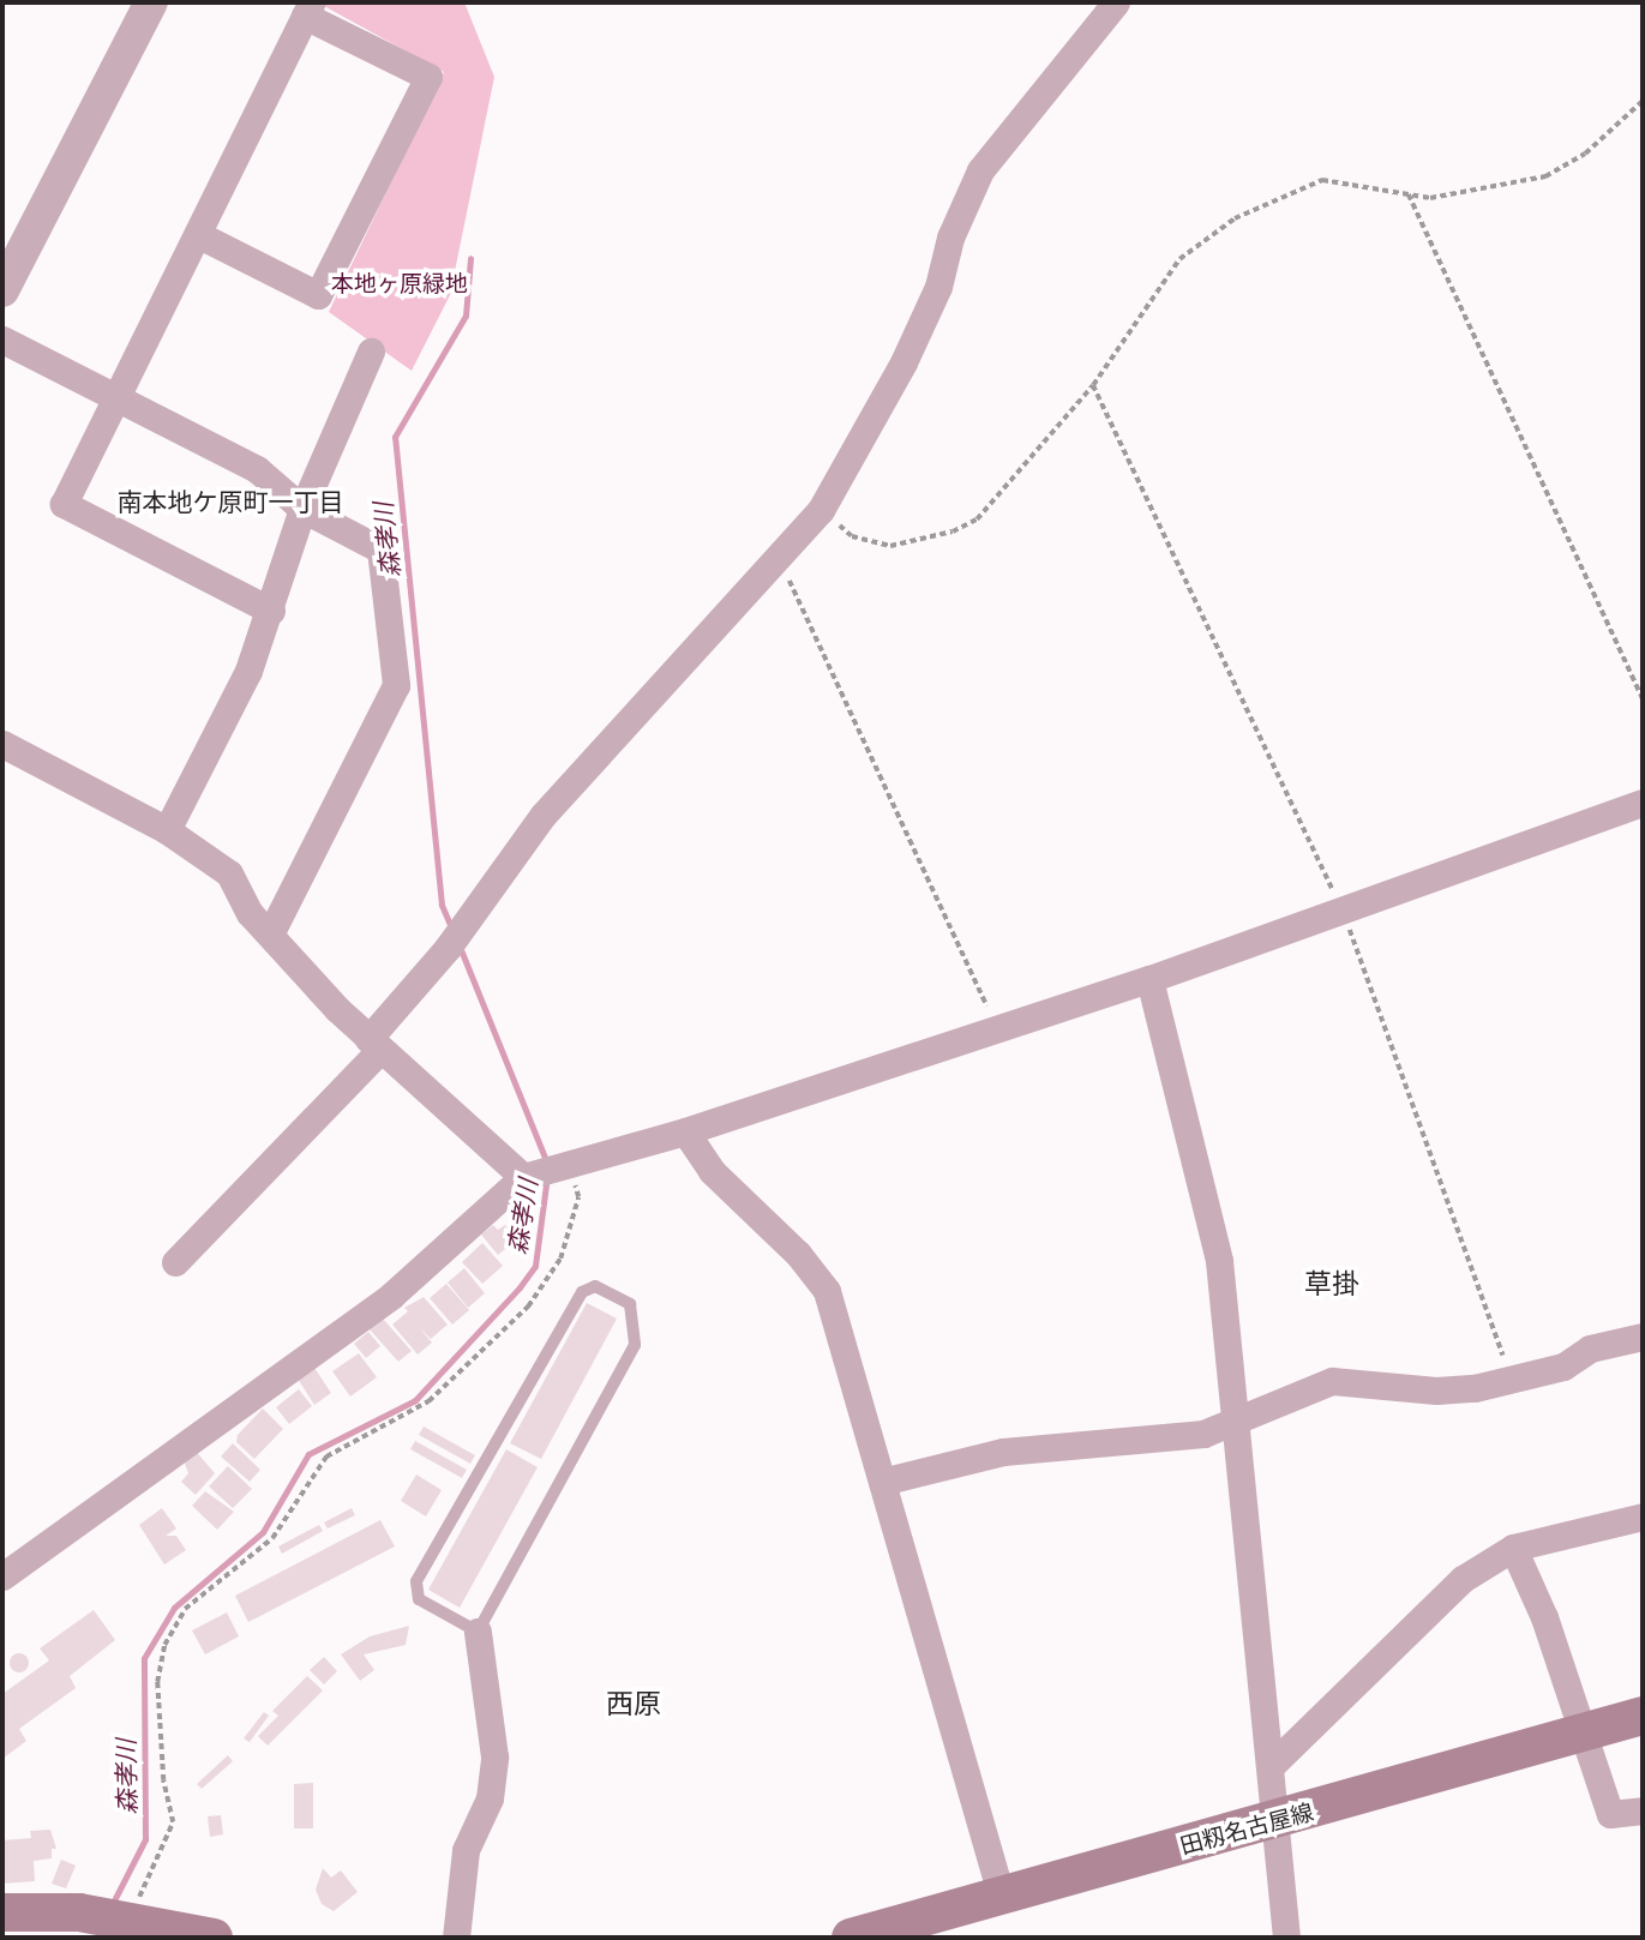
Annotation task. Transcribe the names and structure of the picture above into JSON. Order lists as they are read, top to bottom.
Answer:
{
  "streets": {
    "main road": ["田籾名古屋線"]
  },
  "districts": ["南本地ケ原町一丁目", "草掛", "西原"],
  "water": ["森孝川"],
  "parks": ["本地ヶ原緑地"]
}
